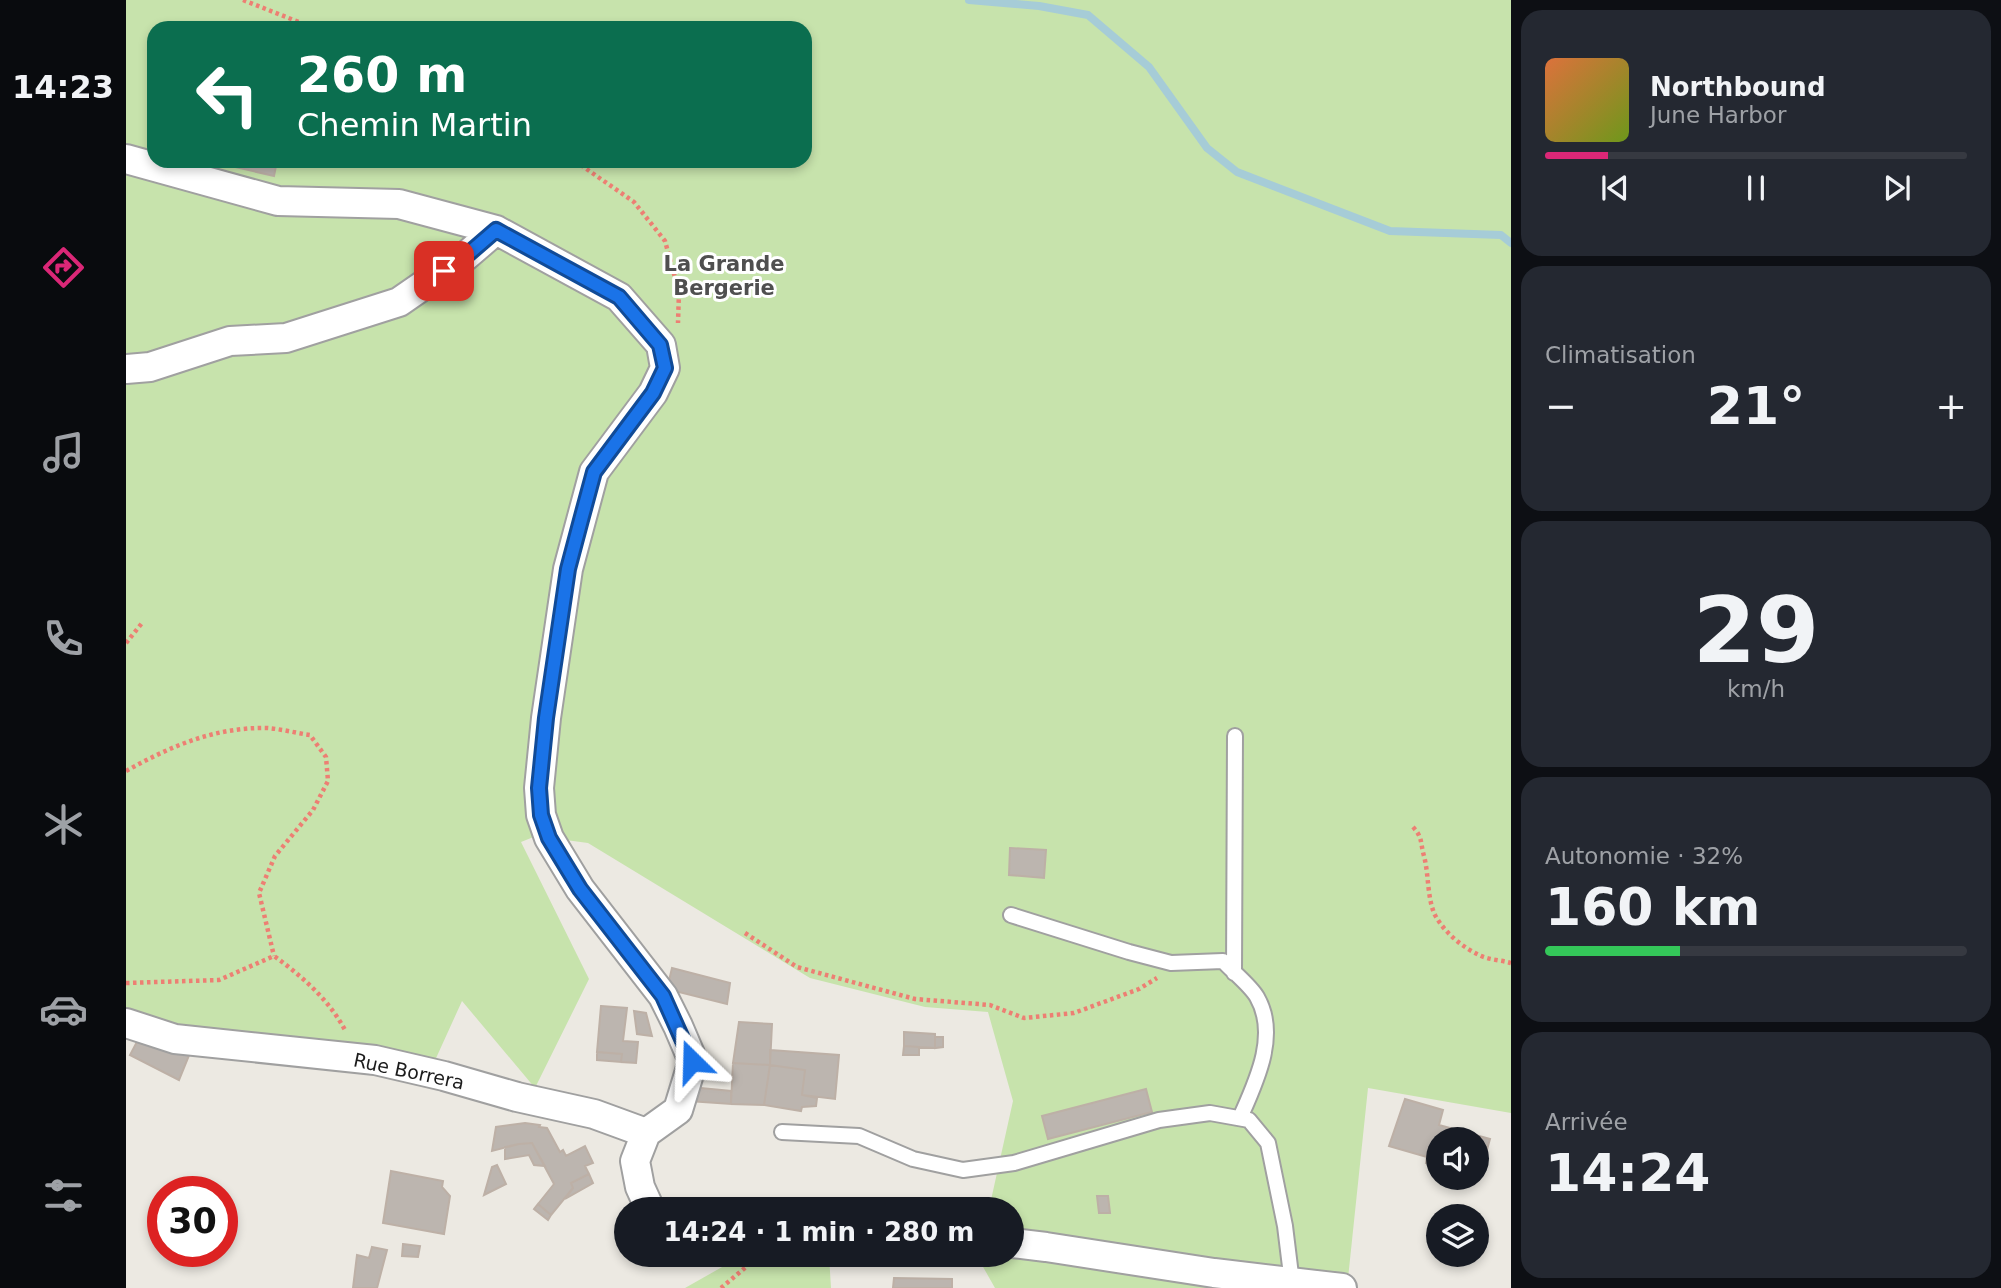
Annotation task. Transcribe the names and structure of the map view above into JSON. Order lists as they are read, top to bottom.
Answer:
{
  "streets": {
    "street": ["Rue Borrera"]
  },
  "districts": ["La Grande Bergerie"],
  "page": {
    "tabs": "14:23",
    "turn": ["260 m", "Chemin Martin"],
    "song": ["Northbound", "June Harbor"],
    "tile": [
      "Climatisation",
      ["29", "km/h"],
      ["Autonomie · 32%", "160 km"],
      ["Arrivée", "14:24"]
    ],
    "heat": ["−", "21°", "+"],
    "limit": "30",
    "trip": "14:24 · 1 min · 280 m"
  }
}
